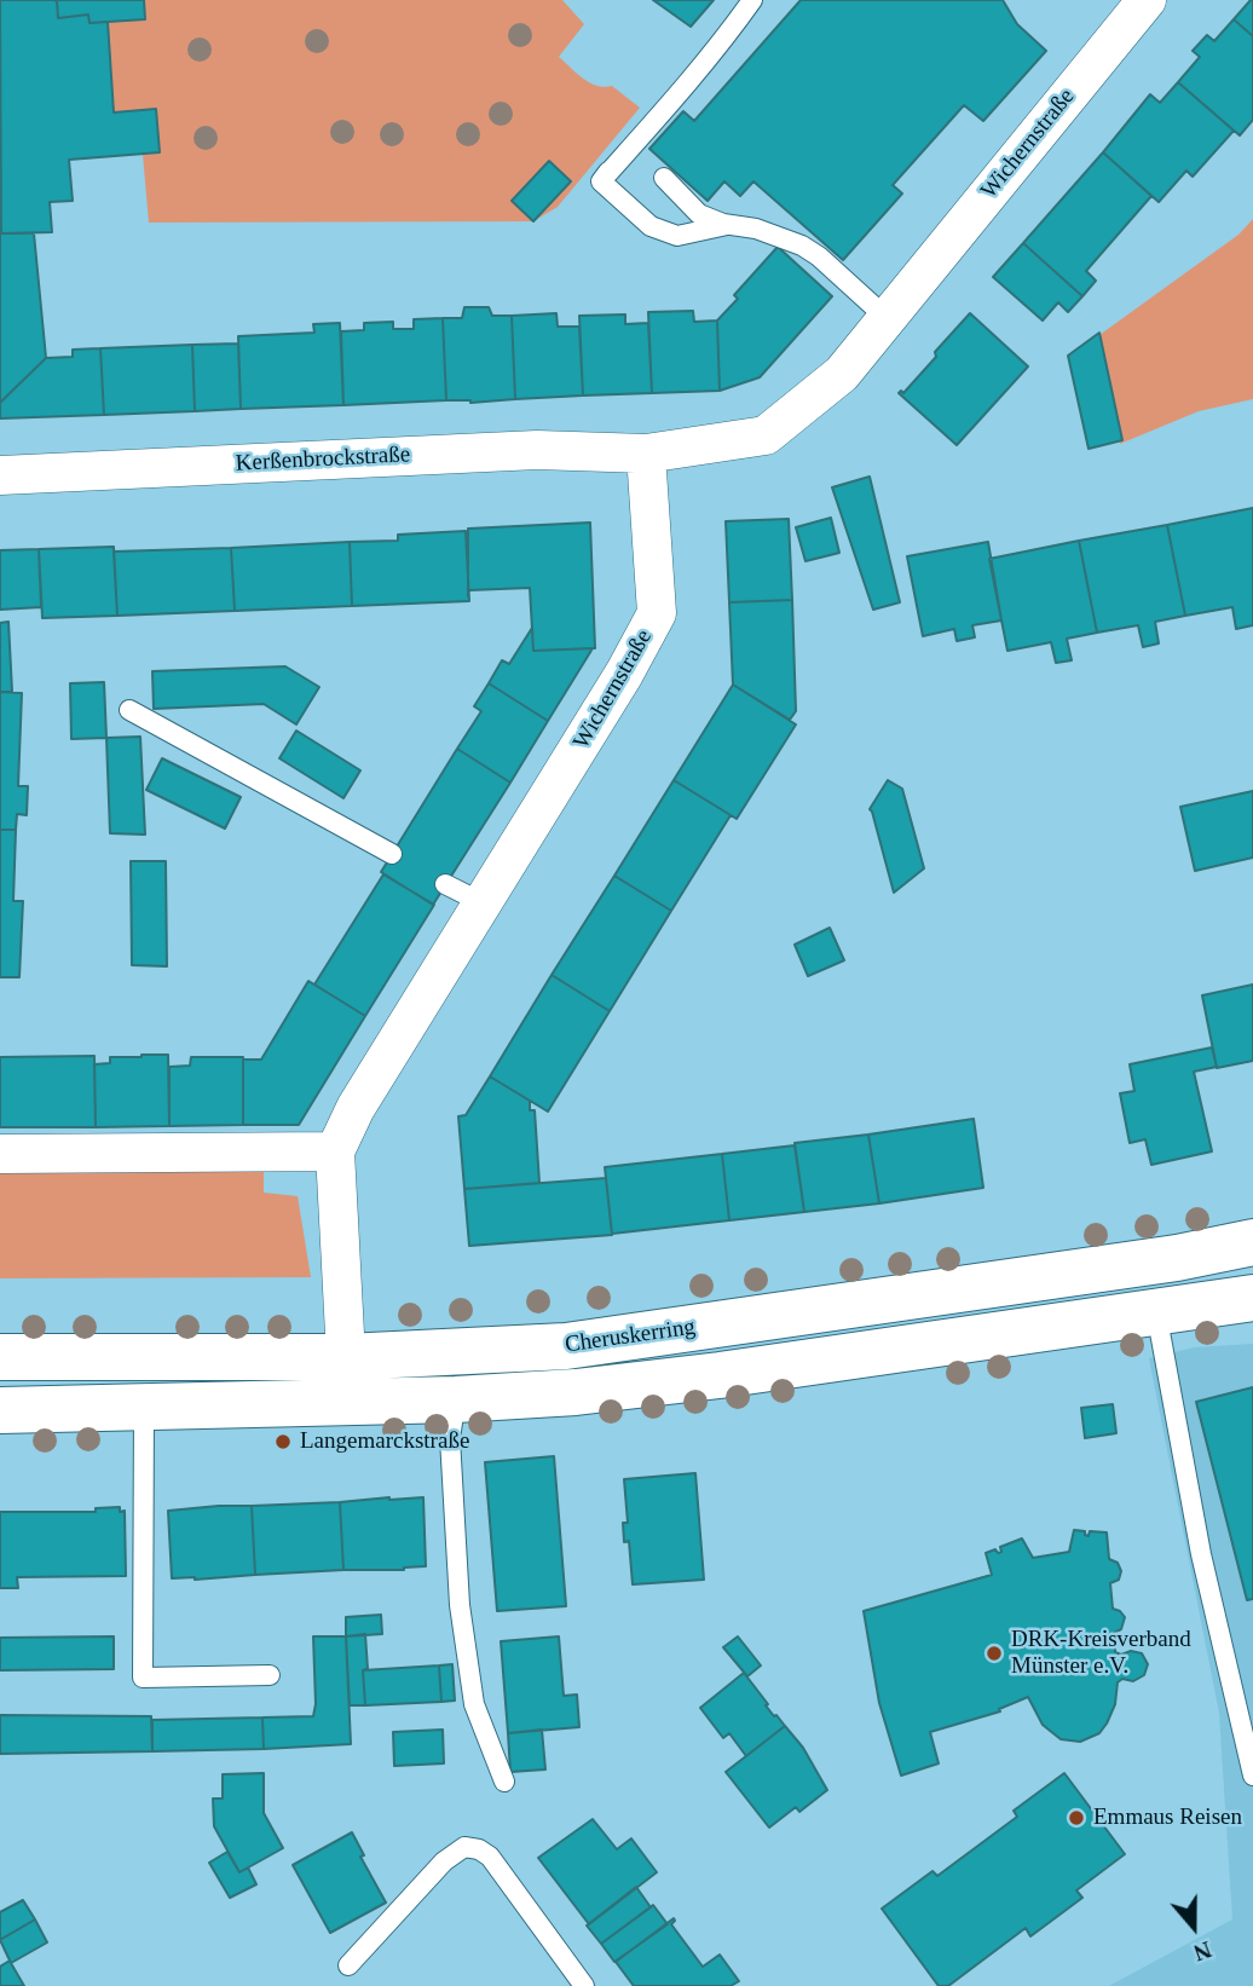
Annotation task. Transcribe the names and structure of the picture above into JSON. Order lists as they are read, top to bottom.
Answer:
{
  "streets": {
    "main road": ["Cheruskerring"],
    "street": ["Wichernstraße", "Kerßenbrockstraße"]
  },
  "crossings": [
    ["Wichernstraße", "Kerßenbrockstraße"],
    ["Wichernstraße", "Cheruskerring"]
  ],
  "places": ["Langemarckstraße", "DRK-Kreisverband Münster e.V.", "Emmaus Reisen"],
  "north": "bottom"
}
